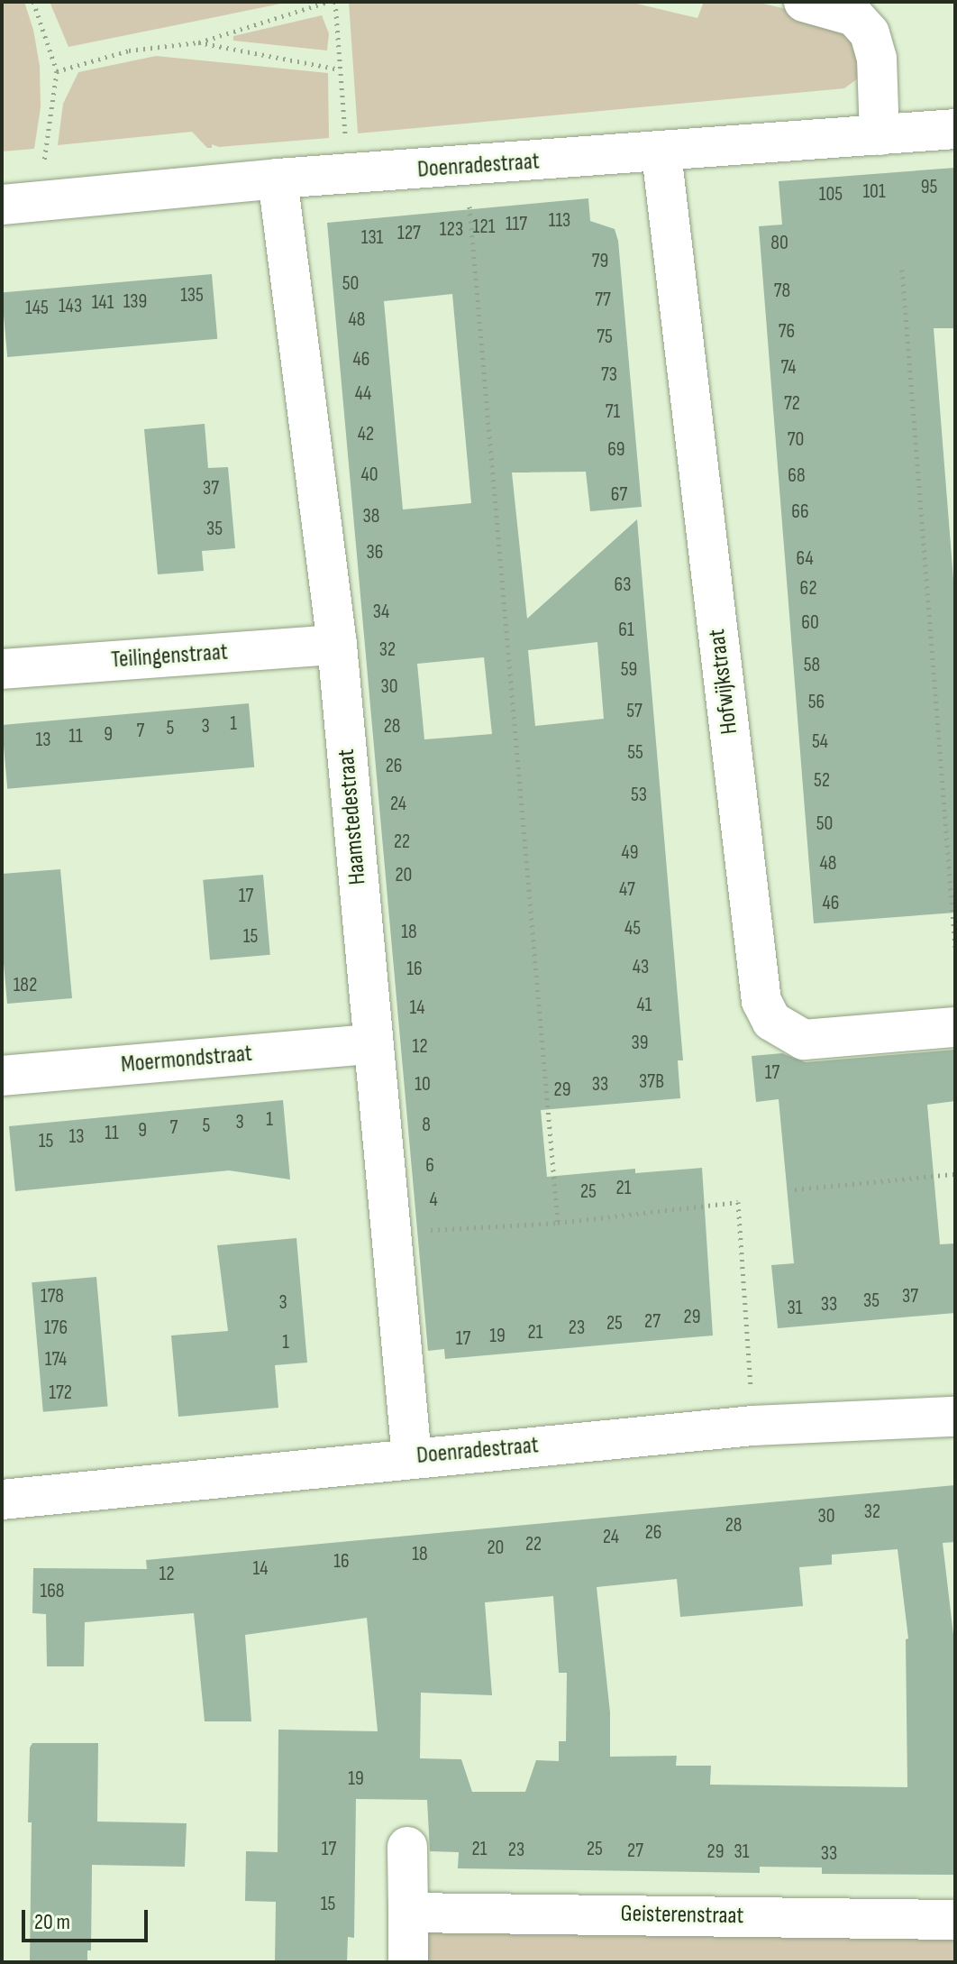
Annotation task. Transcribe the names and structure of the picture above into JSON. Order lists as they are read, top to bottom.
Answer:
{
  "streets": {
    "street": [
      "Doenradestraat",
      "Teilingenstraat",
      "Hofwijkstraat",
      "Haamstedestraat",
      "Moermondstraat",
      "Geisterenstraat"
    ]
  },
  "crossings": [
    ["Doenradestraat", "Hofwijkstraat"],
    ["Doenradestraat", "Haamstedestraat"],
    ["Teilingenstraat", "Haamstedestraat"],
    ["Haamstedestraat", "Moermondstraat"]
  ],
  "house_numbers": [
    "95",
    "101",
    "105",
    "113",
    "117",
    "121",
    "123",
    "127",
    "131",
    "80",
    "79",
    "50",
    "78",
    "135",
    "77",
    "139",
    "141",
    "143",
    "145",
    "48",
    "76",
    "75",
    "46",
    "74",
    "73",
    "44",
    "72",
    "71",
    "42",
    "70",
    "69",
    "40",
    "68",
    "37",
    "67",
    "66",
    "38",
    "35",
    "36",
    "64",
    "63",
    "62",
    "34",
    "60",
    "61",
    "32",
    "58",
    "59",
    "30",
    "56",
    "57",
    "1",
    "3",
    "28",
    "5",
    "7",
    "9",
    "11",
    "13",
    "54",
    "55",
    "26",
    "52",
    "53",
    "24",
    "50",
    "22",
    "49",
    "48",
    "20",
    "47",
    "17",
    "46",
    "45",
    "18",
    "15",
    "43",
    "16",
    "182",
    "41",
    "14",
    "39",
    "12",
    "17",
    "37B",
    "10",
    "33",
    "29",
    "1",
    "3",
    "8",
    "5",
    "7",
    "9",
    "11",
    "13",
    "15",
    "6",
    "21",
    "25",
    "4",
    "178",
    "37",
    "35",
    "3",
    "33",
    "31",
    "29",
    "27",
    "25",
    "176",
    "23",
    "21",
    "19",
    "17",
    "1",
    "174",
    "172",
    "32",
    "30",
    "28",
    "26",
    "24",
    "22",
    "20",
    "18",
    "16",
    "14",
    "12",
    "168",
    "19",
    "17",
    "21",
    "25",
    "23",
    "27",
    "29",
    "31",
    "33",
    "15"
  ],
  "scale_bar": "20 m"
}
